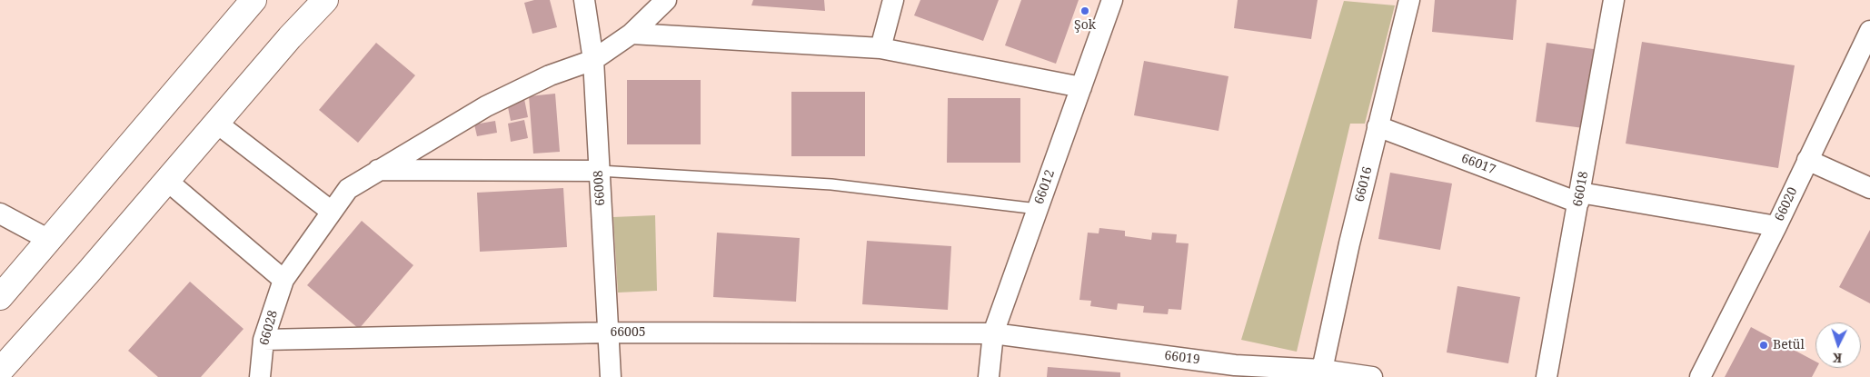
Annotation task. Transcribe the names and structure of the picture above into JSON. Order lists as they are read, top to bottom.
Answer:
{
  "streets": {
    "street": [
      "66017",
      "66016",
      "66012",
      "66008",
      "66018",
      "66020",
      "66028",
      "66005",
      "66019"
    ]
  },
  "crossings": [
    ["66017", "66016"],
    ["66017", "66018"],
    ["66017", "66020"],
    ["66016", "66019"],
    ["66012", "66005"],
    ["66012", "66019"],
    ["66008", "66028"],
    ["66008", "66005"],
    ["66028", "66005"],
    ["66005", "66019"]
  ],
  "places": ["Şok", "Betül"],
  "north": "bottom"
}
